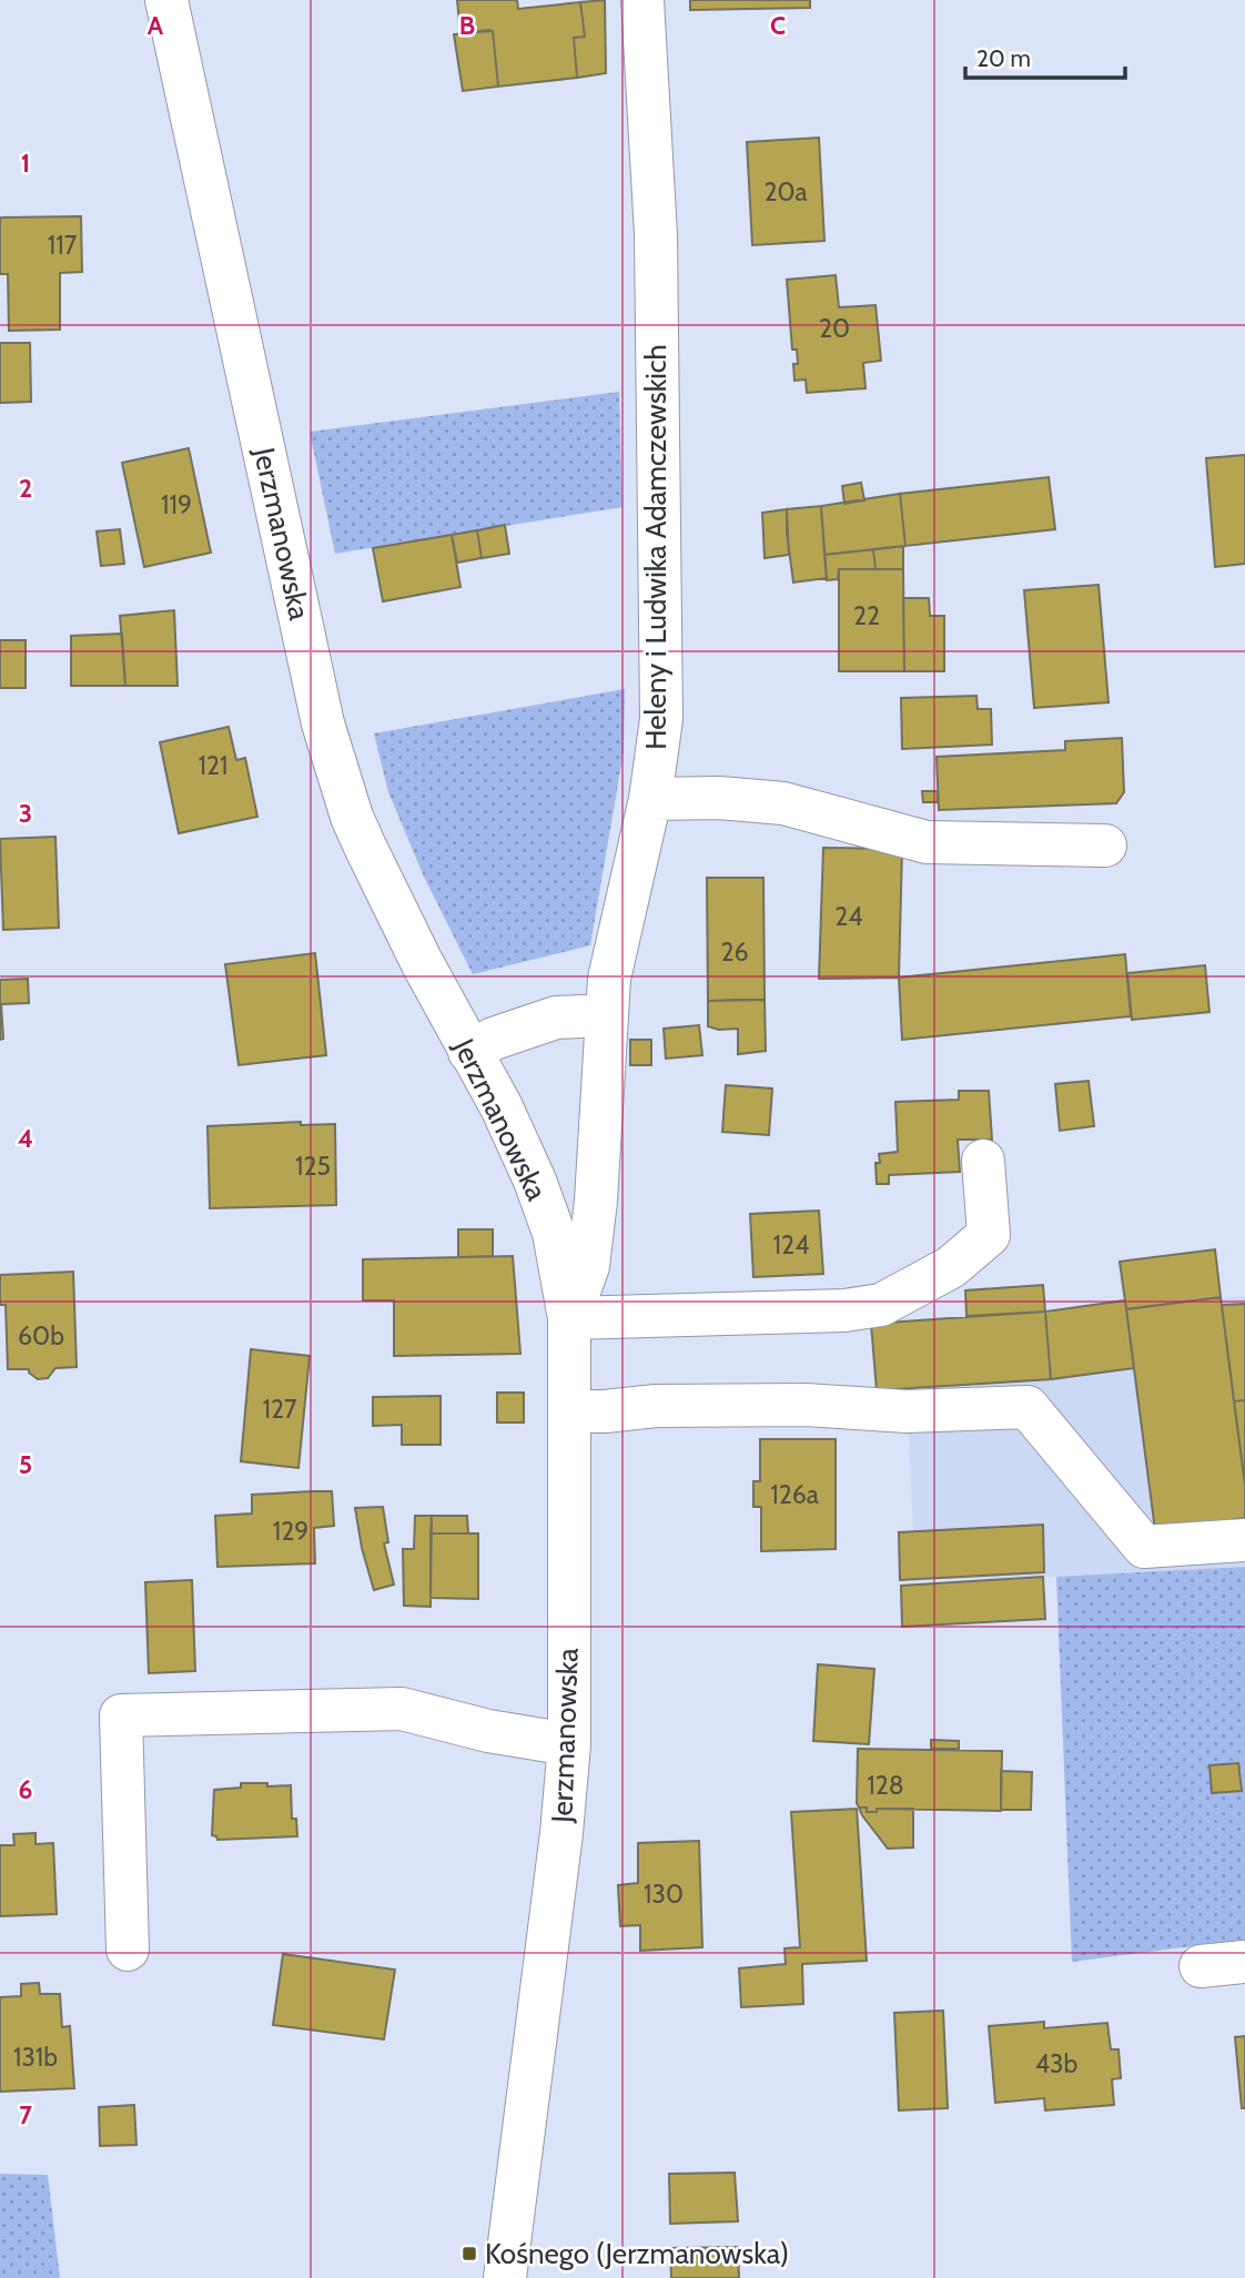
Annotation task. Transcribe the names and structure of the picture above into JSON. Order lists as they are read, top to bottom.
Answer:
{
  "streets": {
    "street": ["Jerzmanowska", "Heleny i Ludwika Adamczewskich"]
  },
  "crossings": [
    ["Jerzmanowska", "Heleny i Ludwika Adamczewskich"]
  ],
  "places": {
    "transit": ["Kośnego (Jerzmanowska)"]
  },
  "house_numbers": [
    "20a",
    "117",
    "20",
    "119",
    "22",
    "121",
    "24",
    "26",
    "125",
    "124",
    "60b",
    "127",
    "126a",
    "129",
    "128",
    "130",
    "131b",
    "43b"
  ],
  "scale_bar": "20 m",
  "grid": {
    "columns": ["A", "B", "C"],
    "rows": [
      "1",
      "2",
      "3",
      "4",
      "5",
      "6",
      "7"
    ]
  }
}
